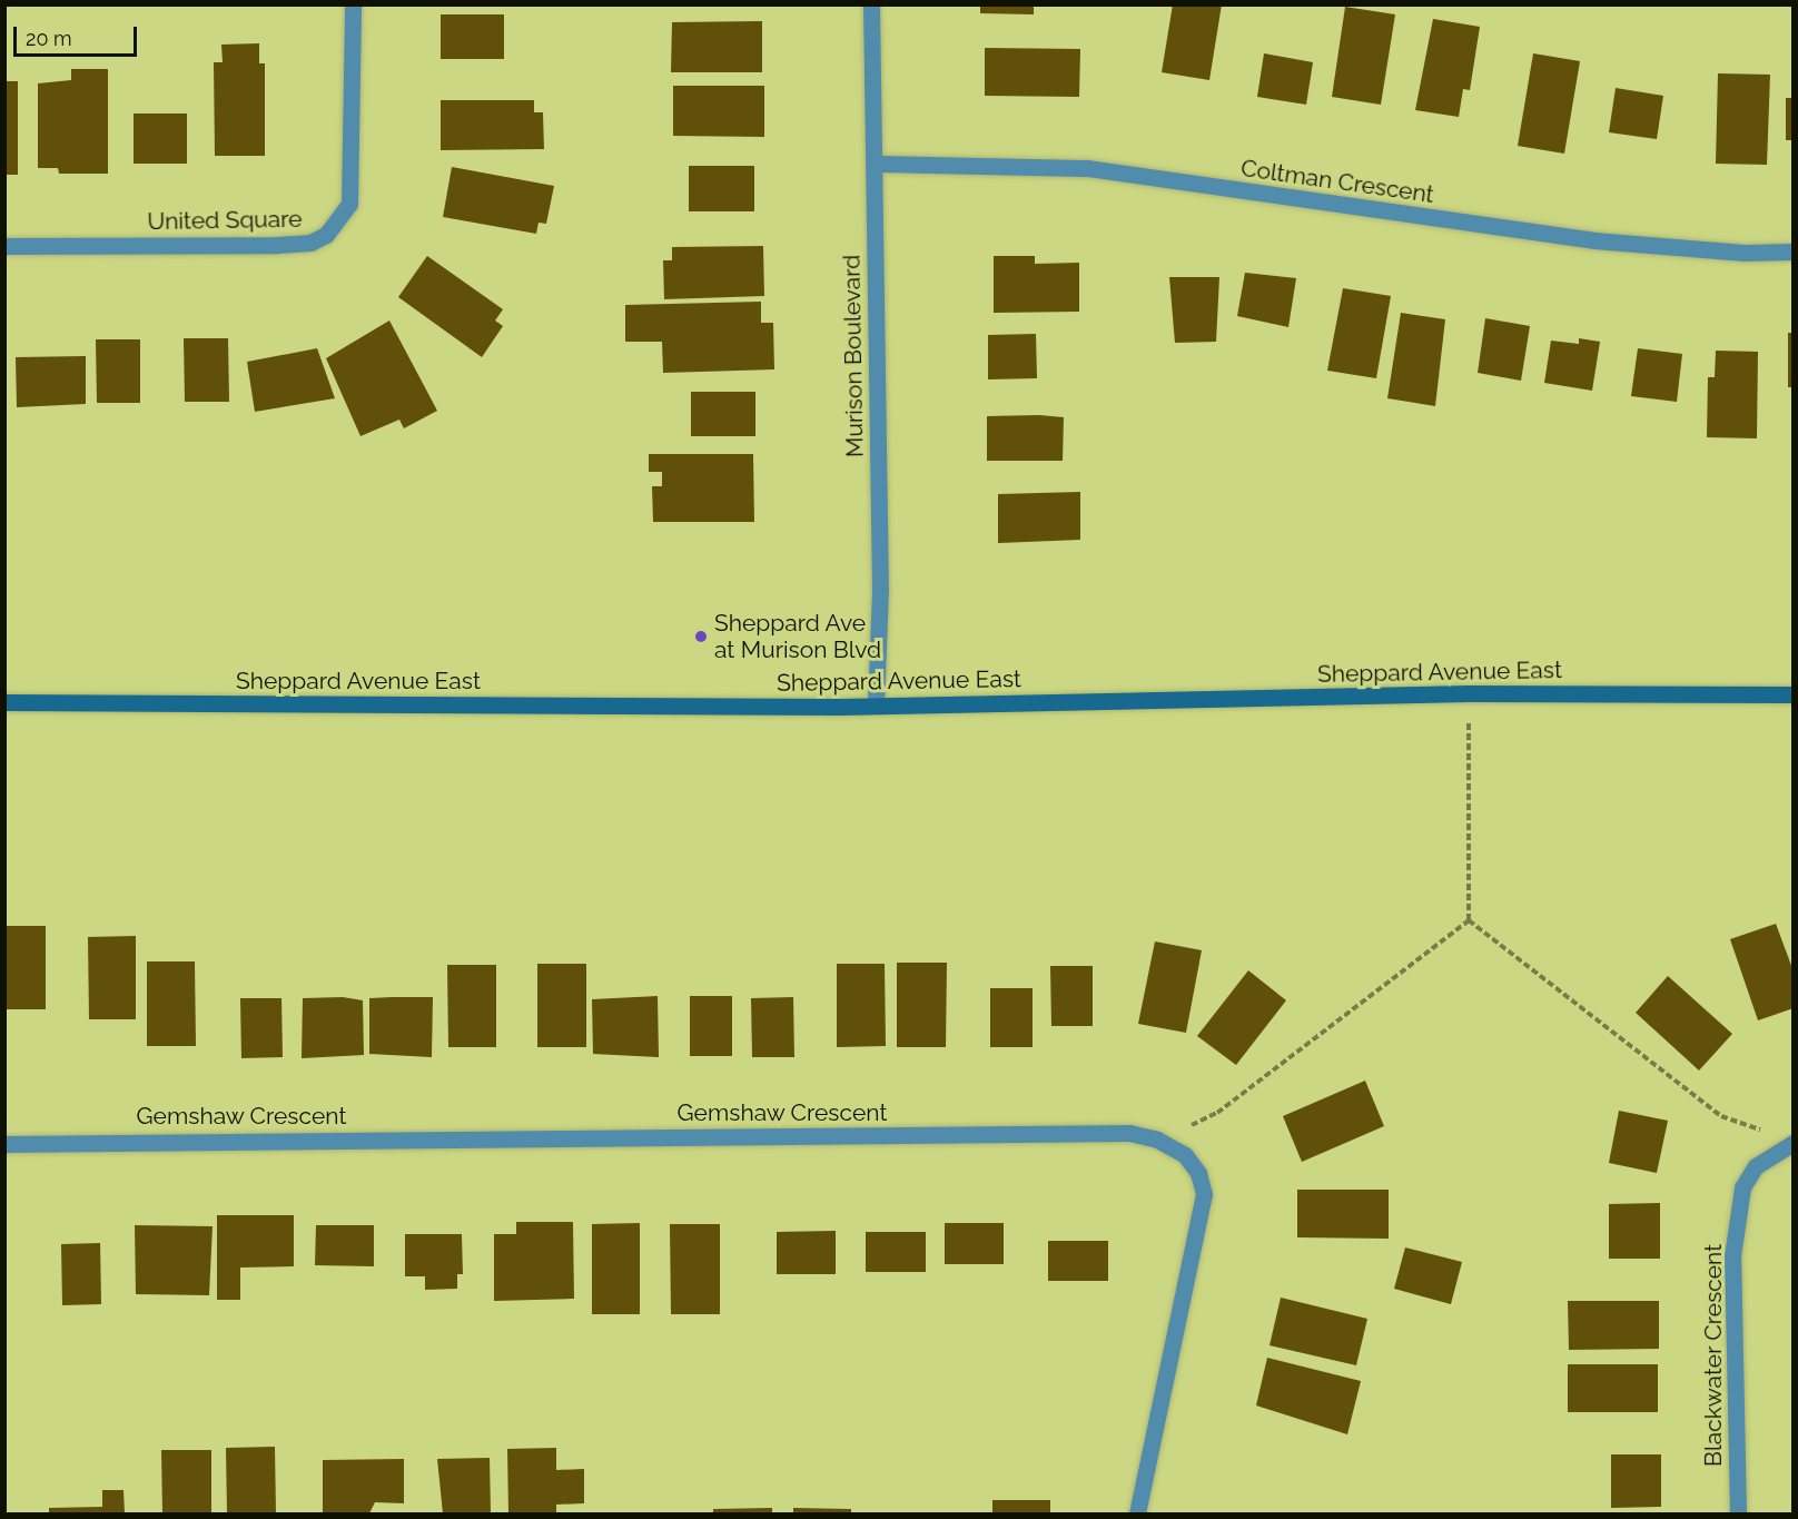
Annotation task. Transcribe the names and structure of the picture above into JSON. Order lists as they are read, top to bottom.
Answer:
{
  "streets": {
    "main road": ["Sheppard Avenue East"],
    "street": [
      "Coltman Crescent",
      "United Square",
      "Murison Boulevard",
      "Gemshaw Crescent",
      "Blackwater Crescent"
    ]
  },
  "crossings": [
    ["Coltman Crescent", "Murison Boulevard"],
    ["Murison Boulevard", "Sheppard Avenue East"]
  ],
  "places": ["Sheppard Ave at Murison Blvd"],
  "scale_bar": "20 m"
}
